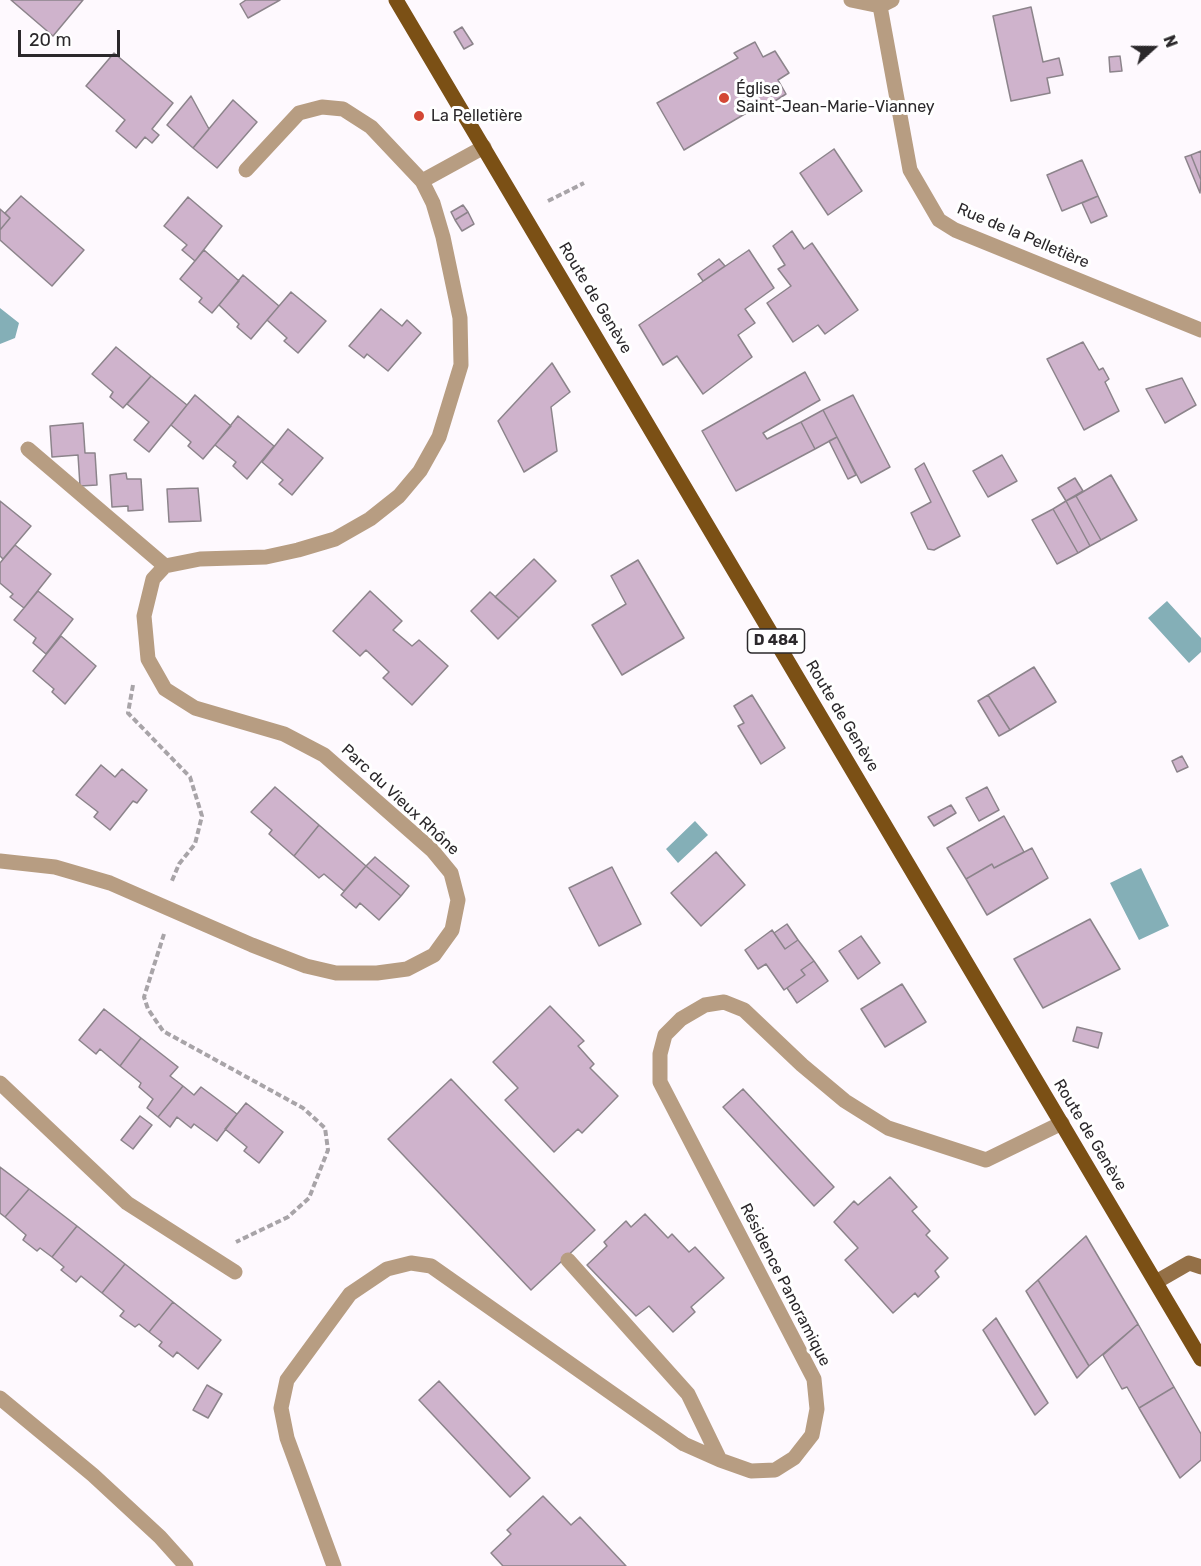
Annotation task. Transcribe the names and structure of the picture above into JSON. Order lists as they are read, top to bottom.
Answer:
{
  "streets": {
    "main road": ["Route de Genève", "D 484"],
    "street": ["Rue de la Pelletière", "Parc du Vieux Rhône", "Résidence Panoramique"]
  },
  "crossings": [
    ["Route de Genève", "Résidence Panoramique"]
  ],
  "places": ["Église Saint-Jean-Marie-Vianney", "La Pelletière"],
  "scale_bar": "20 m",
  "north": "right"
}
